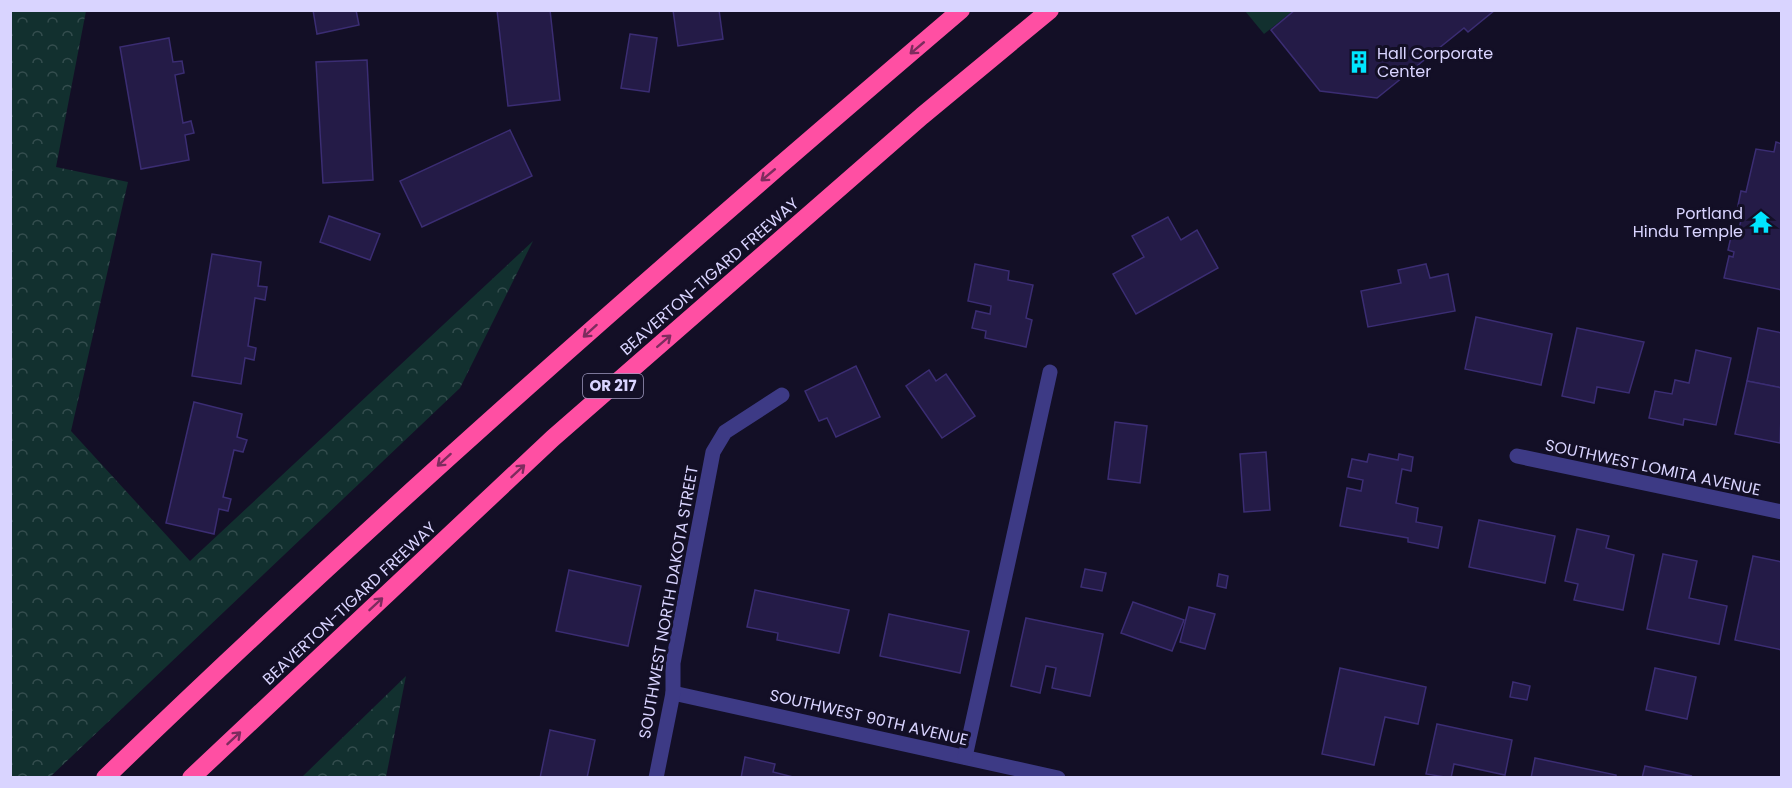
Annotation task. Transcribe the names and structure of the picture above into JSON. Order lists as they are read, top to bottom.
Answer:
{
  "streets": {
    "highway": ["BEAVERTON-TIGARD FREEWAY", "OR 217"],
    "street": ["SOUTHWEST LOMITA AVENUE", "SOUTHWEST NORTH DAKOTA STREET", "SOUTHWEST 90TH AVENUE"]
  },
  "crossings": [
    ["SOUTHWEST NORTH DAKOTA STREET", "SOUTHWEST 90TH AVENUE"]
  ],
  "places": {
    "building": ["Hall Corporate Center"],
    "temple": ["Portland Hindu Temple"]
  }
}
